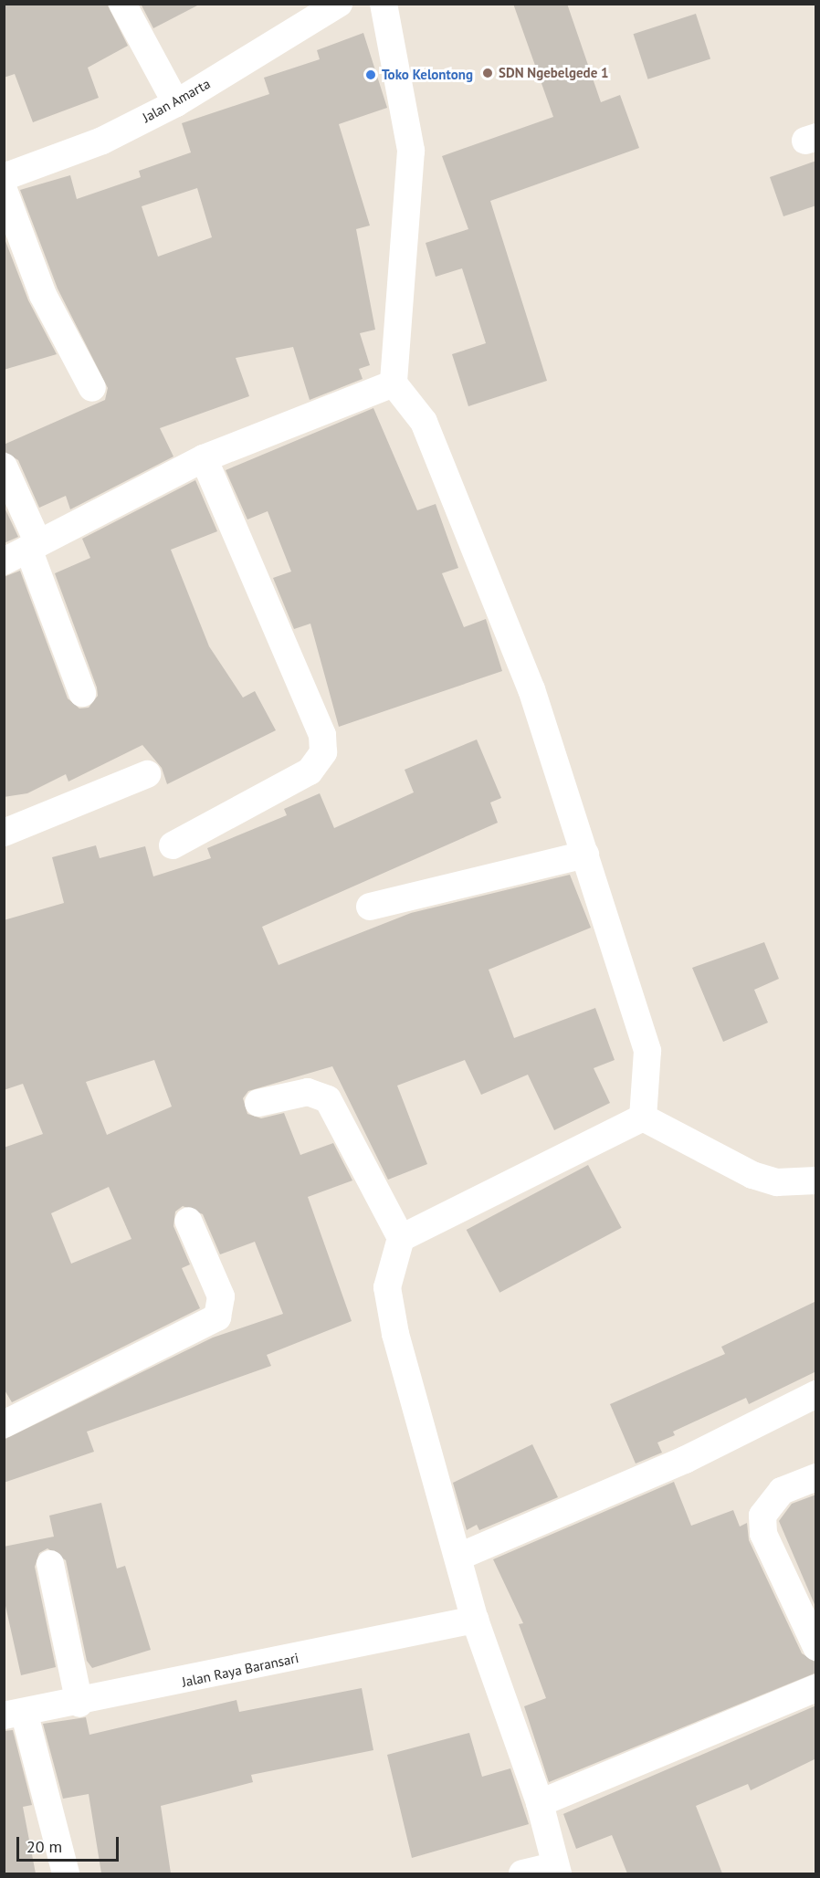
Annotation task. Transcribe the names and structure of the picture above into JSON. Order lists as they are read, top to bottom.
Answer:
{
  "streets": {
    "street": ["Jalan Amarta", "Jalan Raya Baransari"]
  },
  "places": ["SDN Ngebelgede 1", "Toko Kelontong"],
  "scale_bar": "20 m"
}
